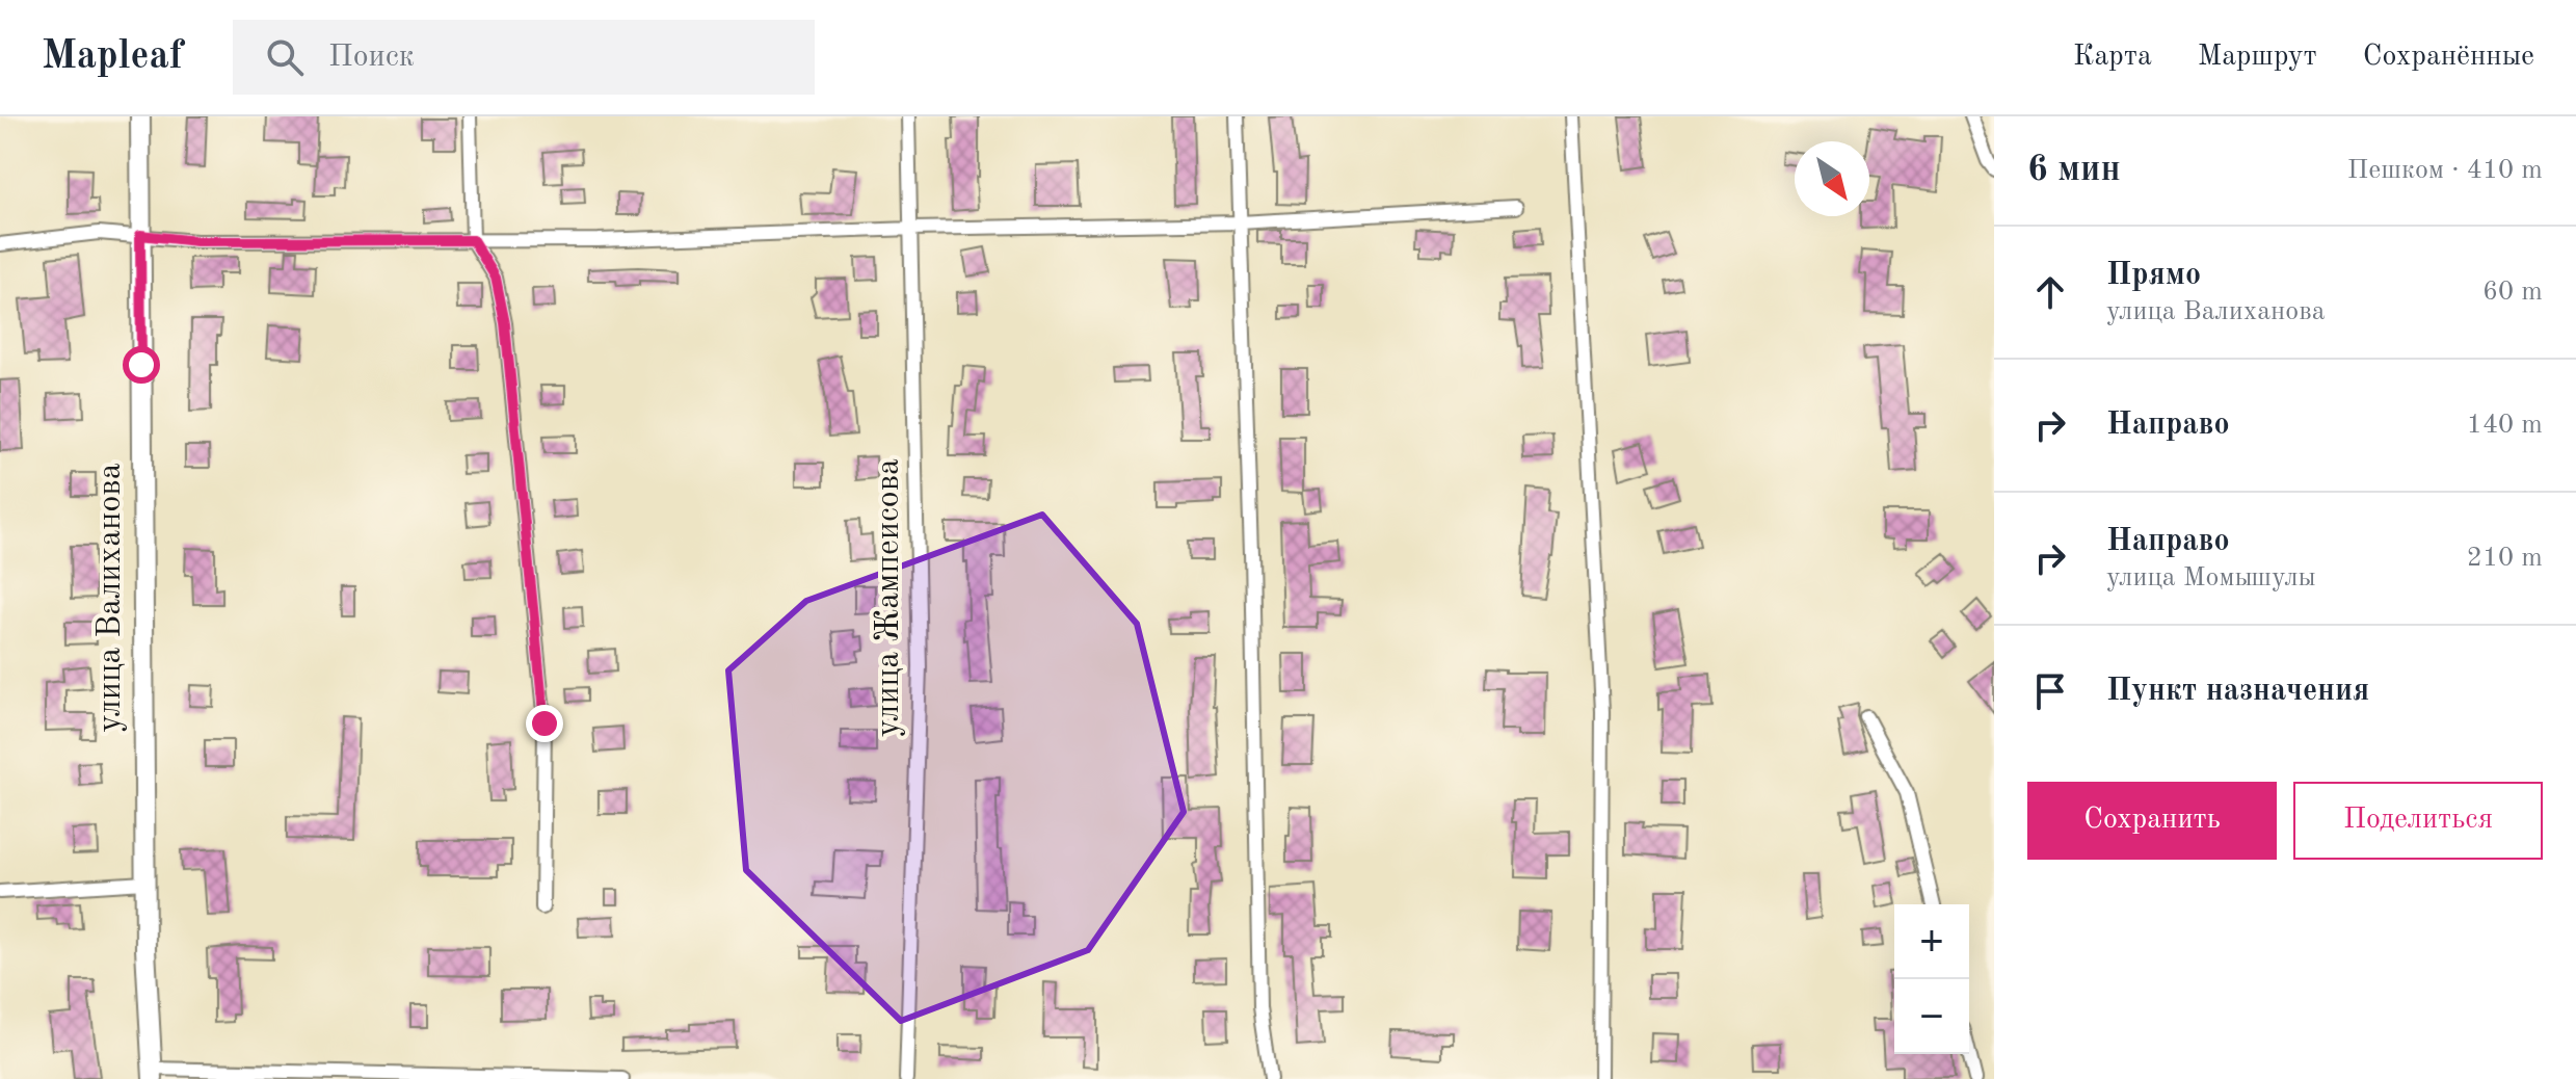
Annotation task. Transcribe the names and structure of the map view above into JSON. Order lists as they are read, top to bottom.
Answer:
{
  "streets": {
    "main road": ["улица Валиханова"],
    "street": ["улица Жампеисова"]
  },
  "north": "bottom right",
  "page": {
    "header": "Mapleaf",
    "search": "Поиск",
    "nav": ["Карта", "Маршрут", "Сохранённые"],
    "heading": ["6 мин", "Пешком · 410 m"],
    "list": [
      ["Прямо", "улица Валиханова", "60 m"],
      ["Направо", "140 m"],
      ["Направо", "улица Момышулы", "210 m"],
      "Пункт назначения"
    ],
    "buttons": ["Сохранить", "Поделиться"],
    "map_buttons": ["+", "−"]
  }
}
